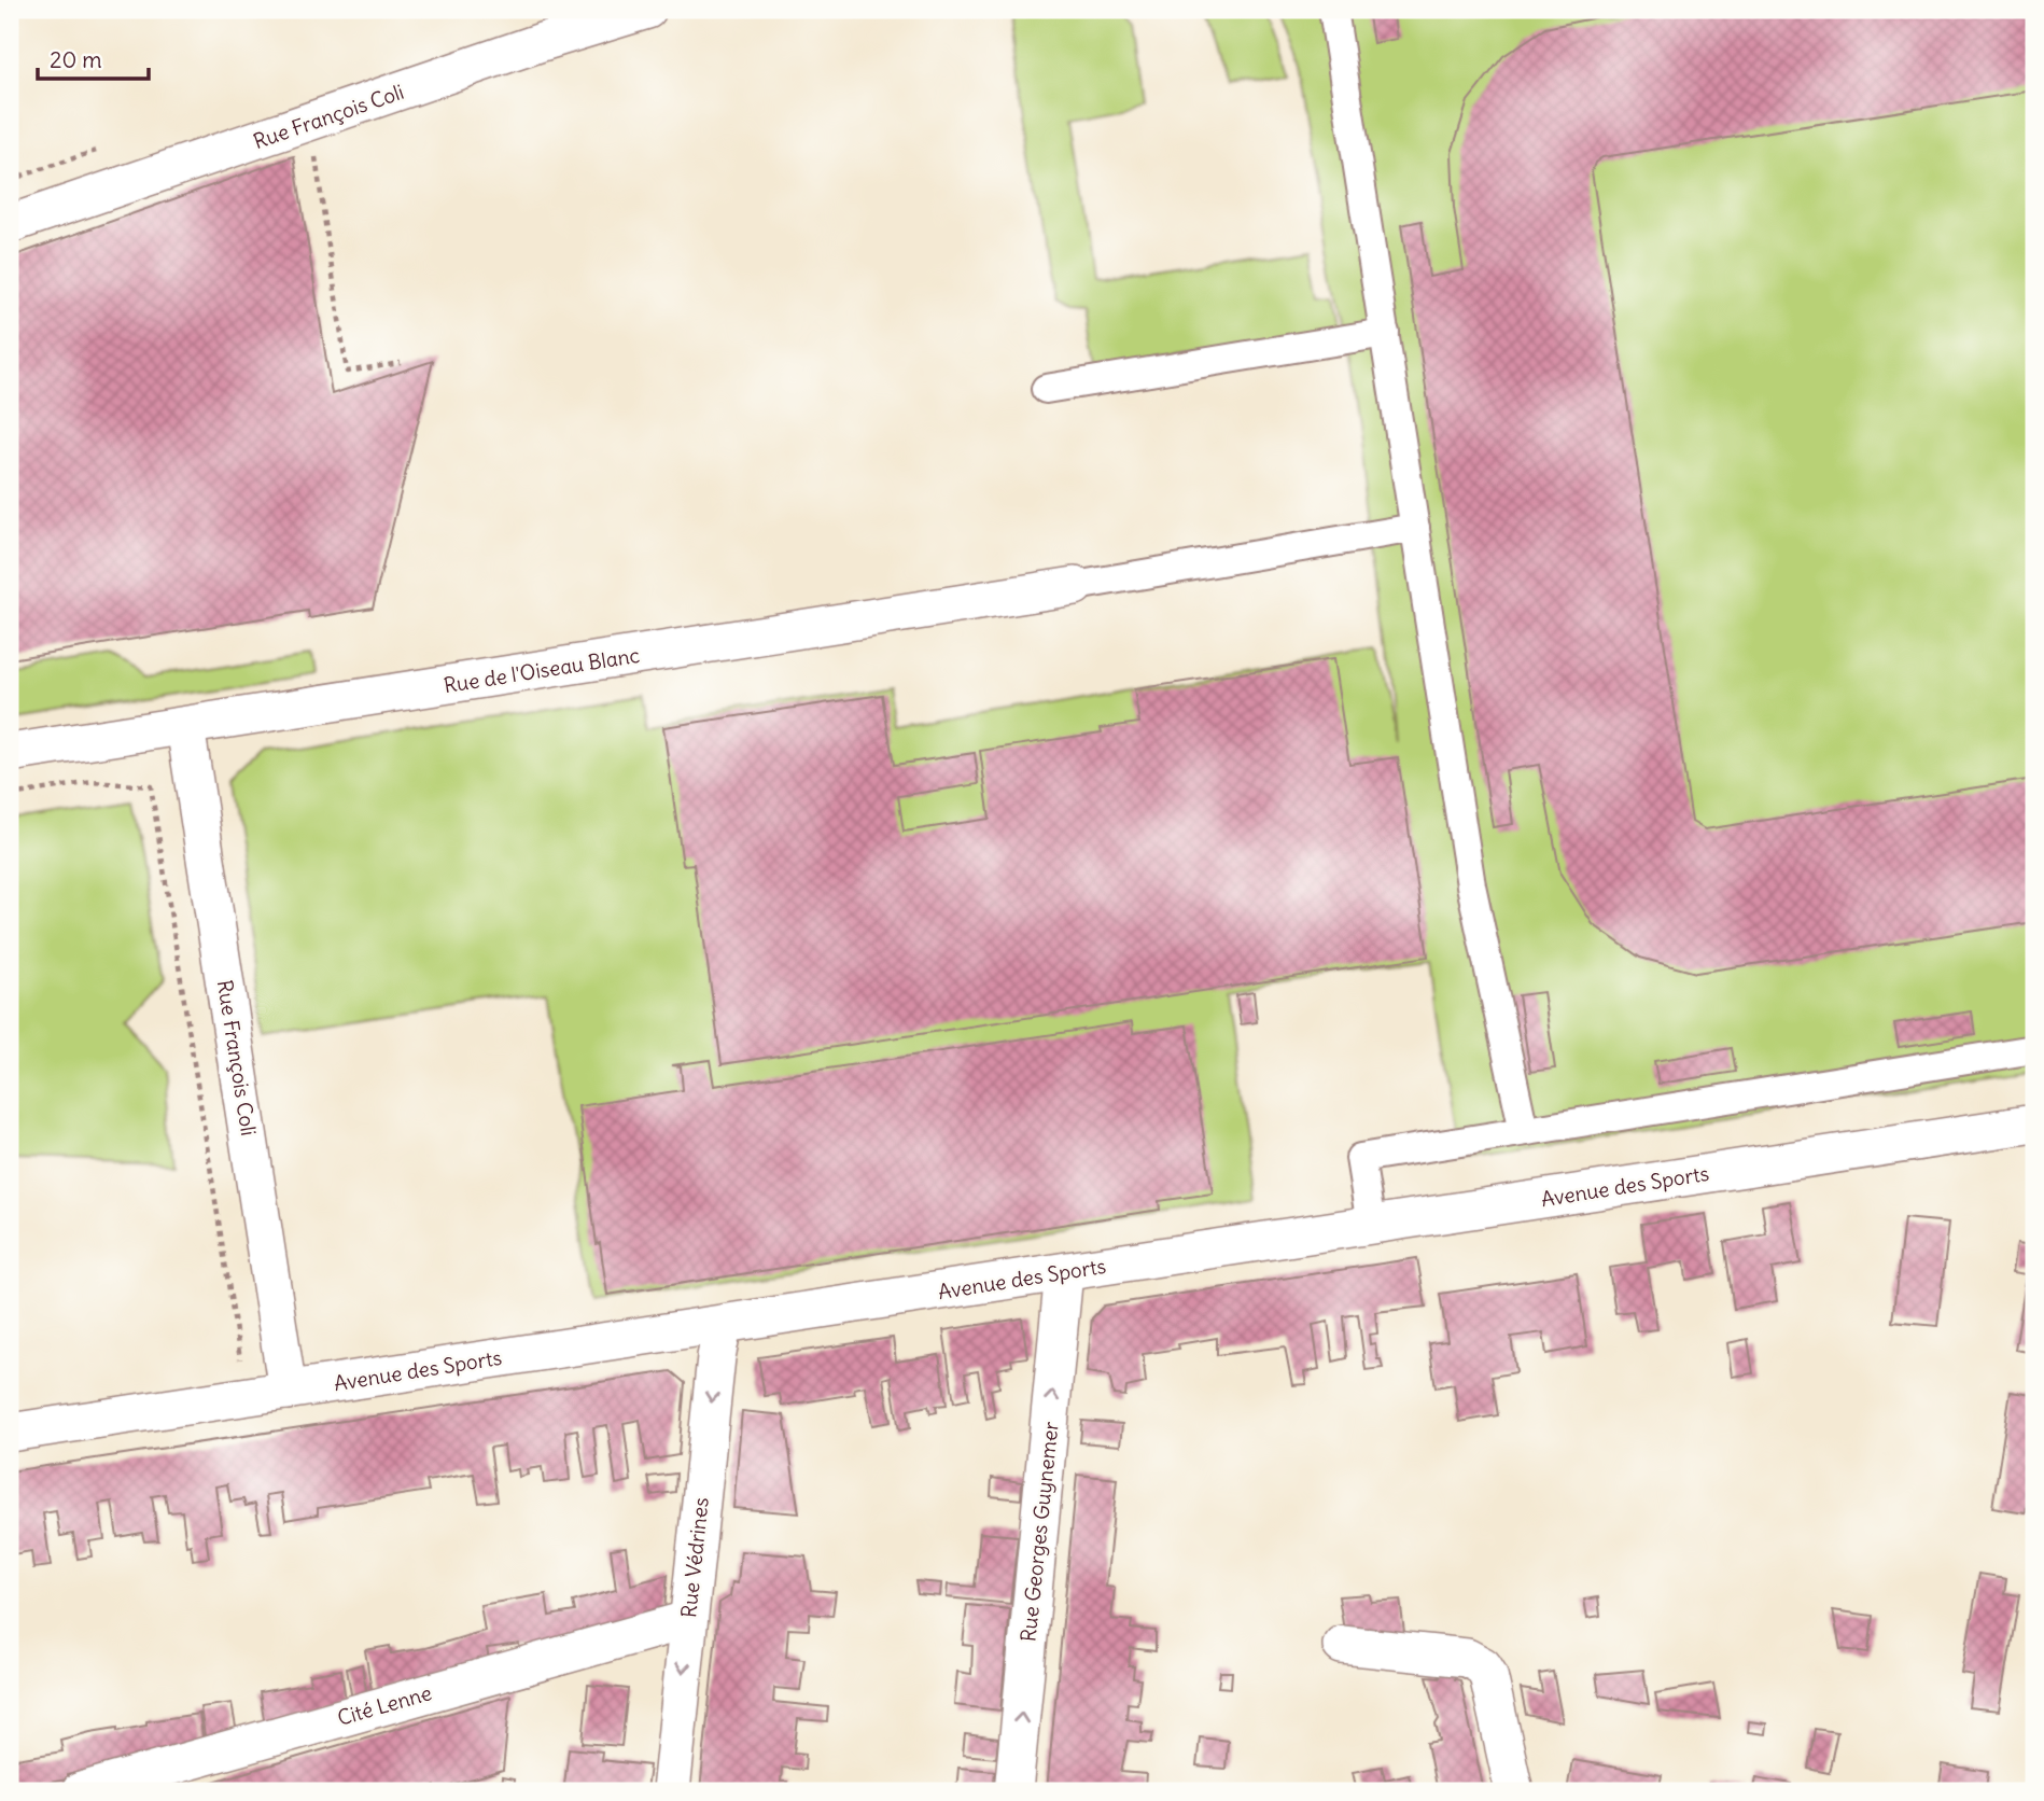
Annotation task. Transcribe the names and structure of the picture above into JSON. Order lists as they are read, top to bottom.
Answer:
{
  "streets": {
    "street": [
      "Rue François Coli",
      "Rue de l'Oiseau Blanc",
      "Avenue des Sports",
      "Rue Georges Guynemer",
      "Rue Védrines",
      "Cité Lenne"
    ]
  },
  "crossings": [
    ["Rue François Coli", "Rue de l'Oiseau Blanc"],
    ["Rue François Coli", "Avenue des Sports"],
    ["Avenue des Sports", "Rue Georges Guynemer"],
    ["Avenue des Sports", "Rue Védrines"],
    ["Rue Védrines", "Cité Lenne"]
  ],
  "one_way": ["Rue Georges Guynemer", "Rue Védrines"],
  "scale_bar": "20 m"
}
